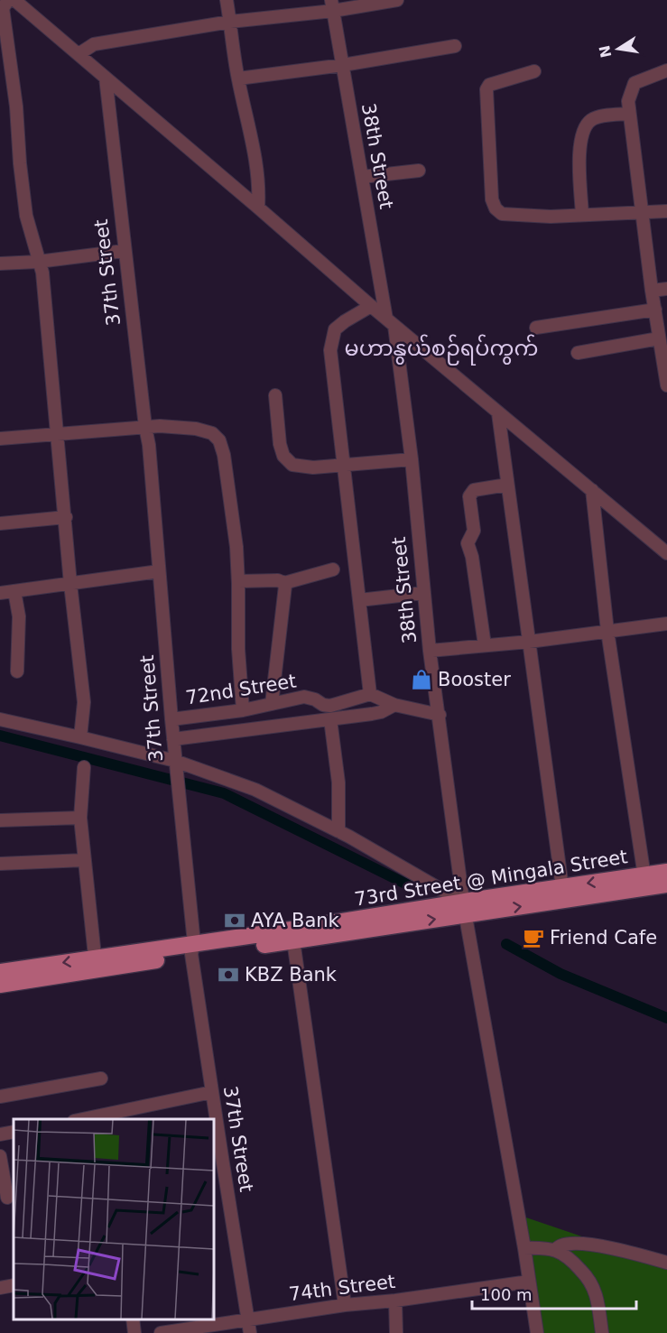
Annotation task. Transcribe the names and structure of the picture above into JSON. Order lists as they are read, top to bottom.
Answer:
{
  "streets": {
    "main road": ["73rd Street @ Mingala Street"],
    "street": [
      "38th Street",
      "37th Street",
      "72nd Street",
      "74th Street"
    ]
  },
  "crossings": [
    ["38th Street", "73rd Street @ Mingala Street"],
    ["38th Street", "74th Street"],
    ["37th Street", "72nd Street"],
    ["37th Street", "73rd Street @ Mingala Street"],
    ["37th Street", "74th Street"]
  ],
  "districts": ["မဟာနွယ်စဉ်ရပ်ကွက်"],
  "places": {
    "shop": ["Booster"],
    "bank": ["AYA Bank", "KBZ Bank"],
    "cafe": ["Friend Cafe"]
  },
  "scale_bar": "100 m",
  "north": "left"
}
